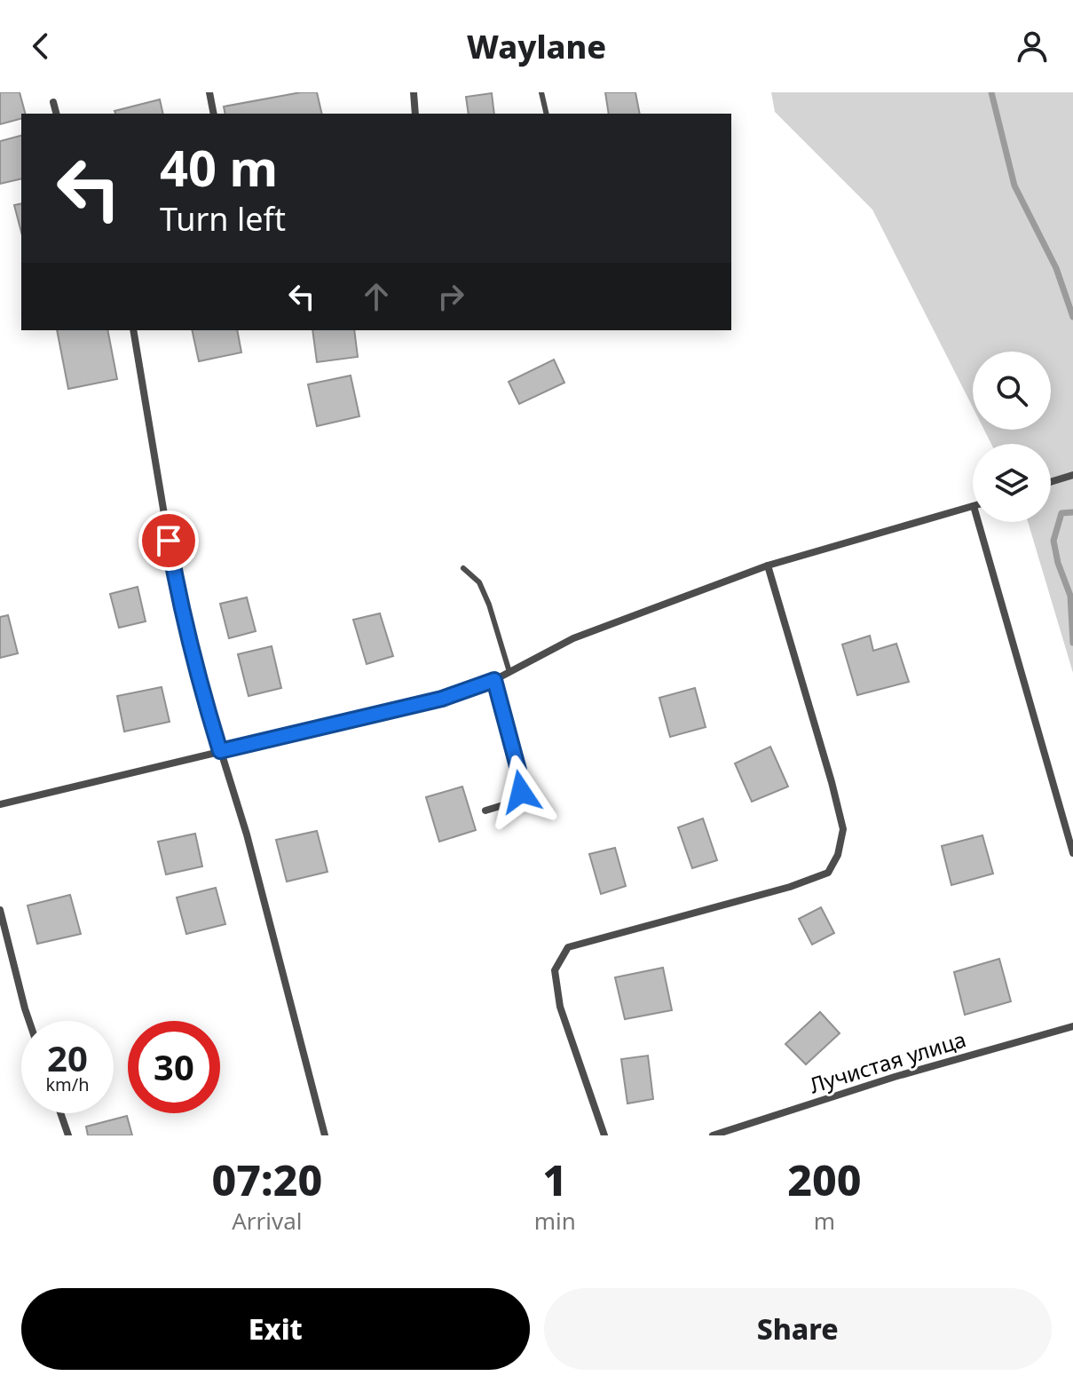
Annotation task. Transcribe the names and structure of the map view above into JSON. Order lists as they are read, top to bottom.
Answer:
{
  "streets": {
    "street": ["Лучистая улица"]
  },
  "page": {
    "header": "Waylane",
    "turn": ["40 m", "Turn left"],
    "speed": "20 km/h",
    "limit": "30",
    "eta": [
      "07:20",
      "Arrival",
      "1",
      "min",
      "200",
      "m"
    ],
    "buttons": ["Exit", "Share"]
  }
}
